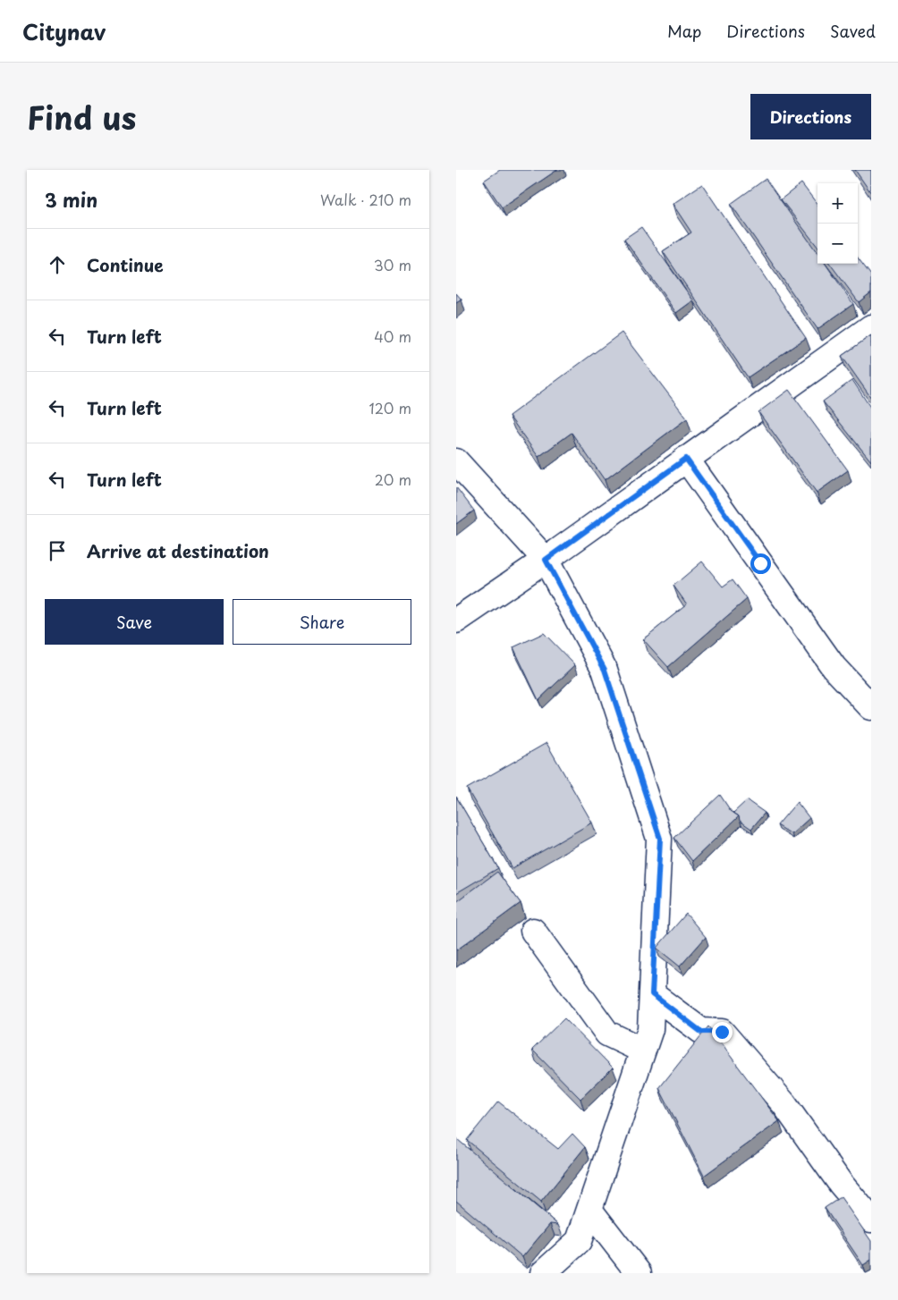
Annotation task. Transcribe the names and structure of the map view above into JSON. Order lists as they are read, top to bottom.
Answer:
{
  "page": {
    "header": "Citynav",
    "nav": ["Map", "Directions", "Saved"],
    "title": "Find us",
    "buttons": [
      "Directions",
      ["Save", "Share"]
    ],
    "heading": ["3 min", "Walk · 210 m"],
    "map_buttons": ["+", "−"],
    "list": [
      ["Continue", "30 m"],
      ["Turn left", "40 m"],
      ["Turn left", "120 m"],
      ["Turn left", "20 m"],
      "Arrive at destination"
    ]
  }
}
